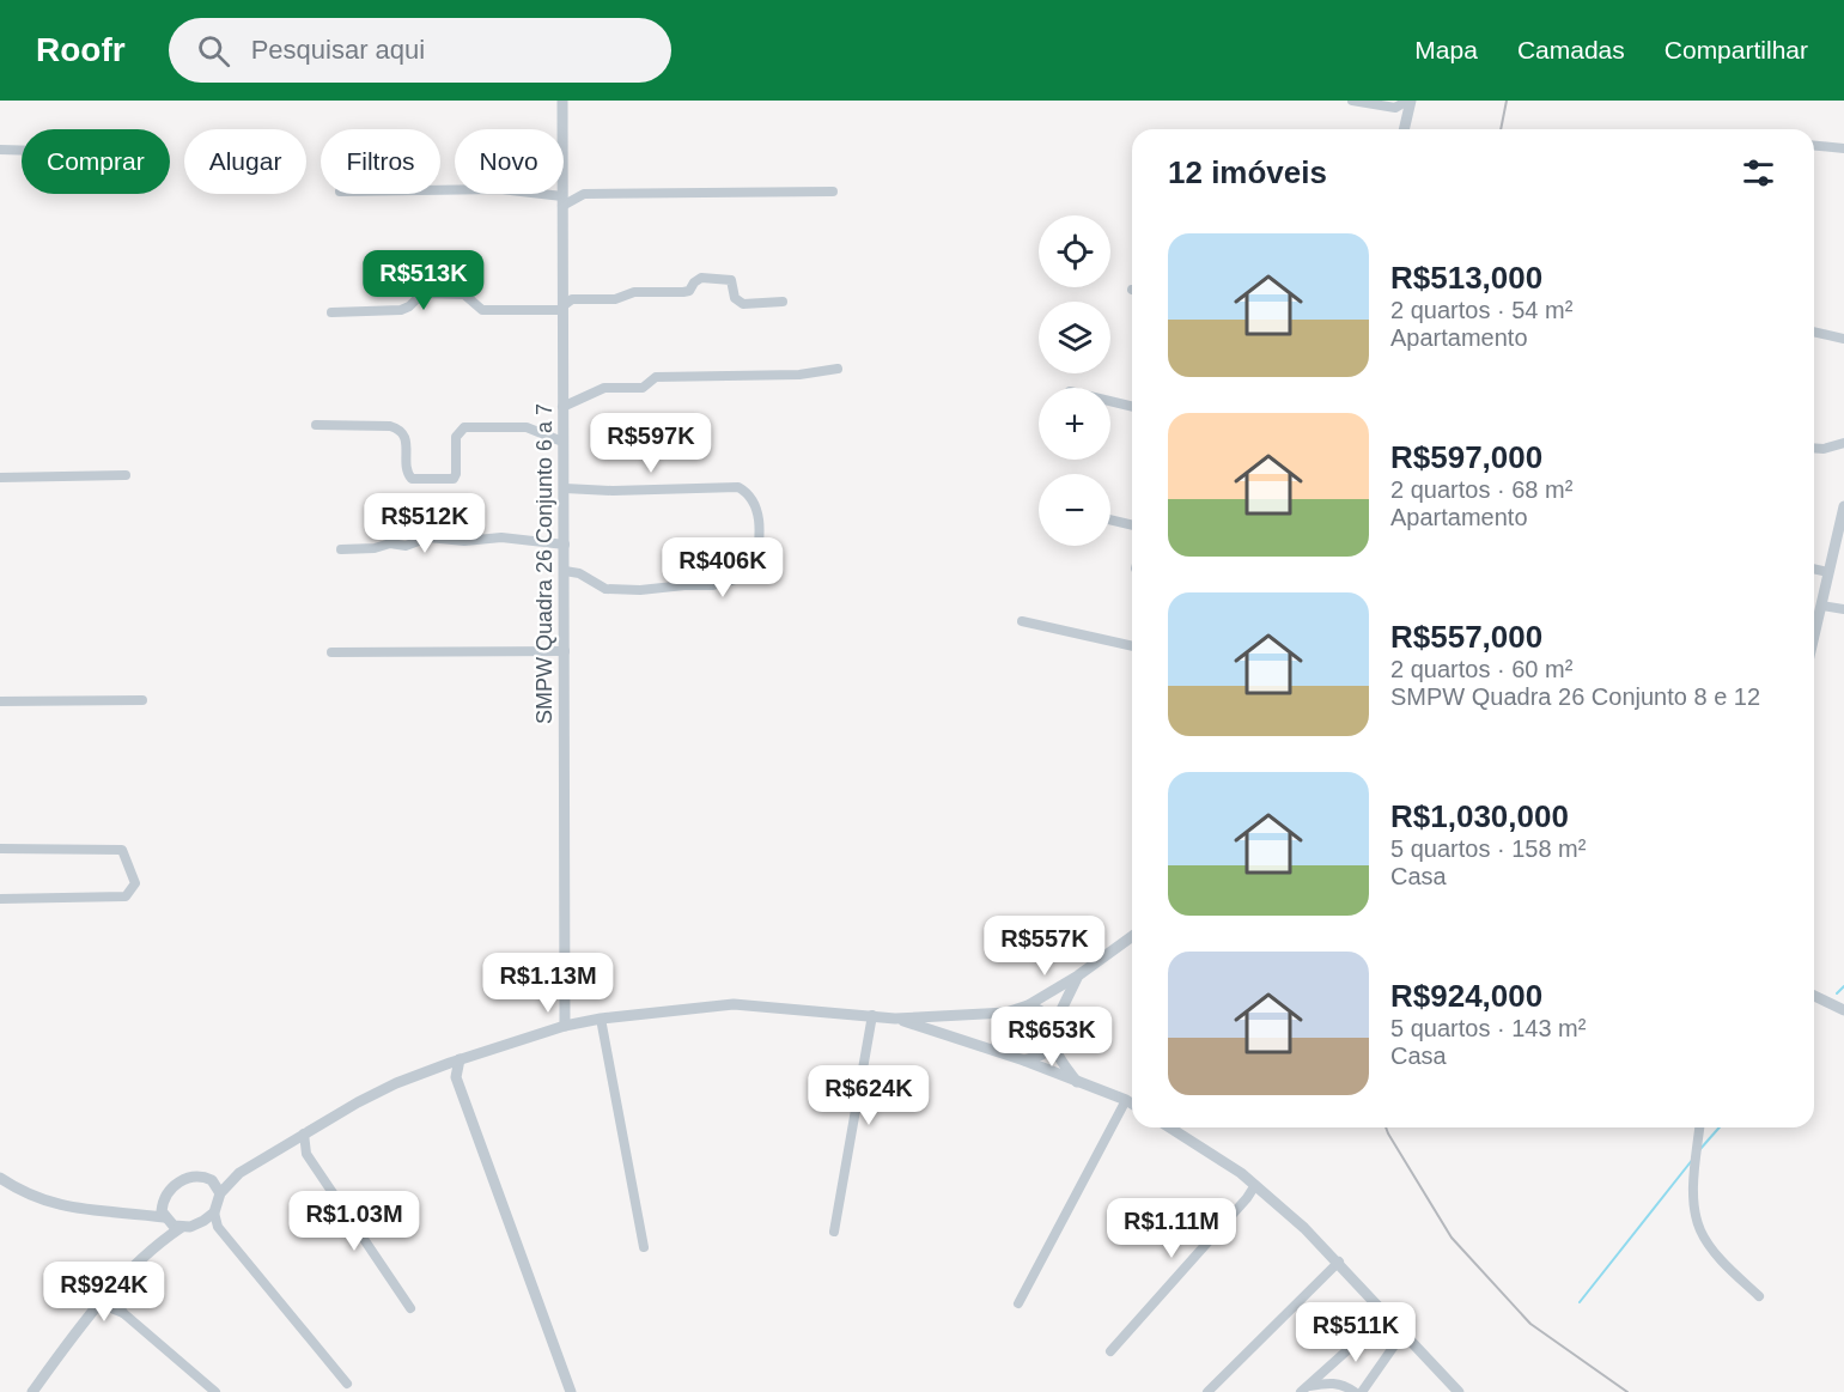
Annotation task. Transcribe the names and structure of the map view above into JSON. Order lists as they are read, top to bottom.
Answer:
{
  "streets": {
    "street": ["SMPW Quadra 26 Conjunto 6 a 7"]
  },
  "page": {
    "header": "Roofr",
    "search": "Pesquisar aqui",
    "nav": ["Mapa", "Camadas", "Compartilhar"],
    "chip": [
      "Comprar",
      "Alugar",
      "Filtros",
      "Novo"
    ],
    "heading": "12 imóveis",
    "map_buttons": ["+", "−"],
    "list": [
      {
        "name": "R$513,000",
        "note": "2 quartos · 54 m² · Apartamento"
      },
      {
        "name": "R$597,000",
        "note": "2 quartos · 68 m² · Apartamento"
      },
      {
        "name": "R$557,000",
        "note": "2 quartos · 60 m² · SMPW Quadra 26 Conjunto 8 e 12"
      },
      {
        "name": "R$1,030,000",
        "note": "5 quartos · 158 m² · Casa"
      },
      {
        "name": "R$924,000",
        "note": "5 quartos · 143 m² · Casa"
      }
    ],
    "price": [
      "R$513K",
      "R$597K",
      "R$512K",
      "R$406K",
      "R$557K",
      "R$1.13M",
      "R$653K",
      "R$624K",
      "R$1.03M",
      "R$1.11M",
      "R$924K",
      "R$511K"
    ]
  }
}
